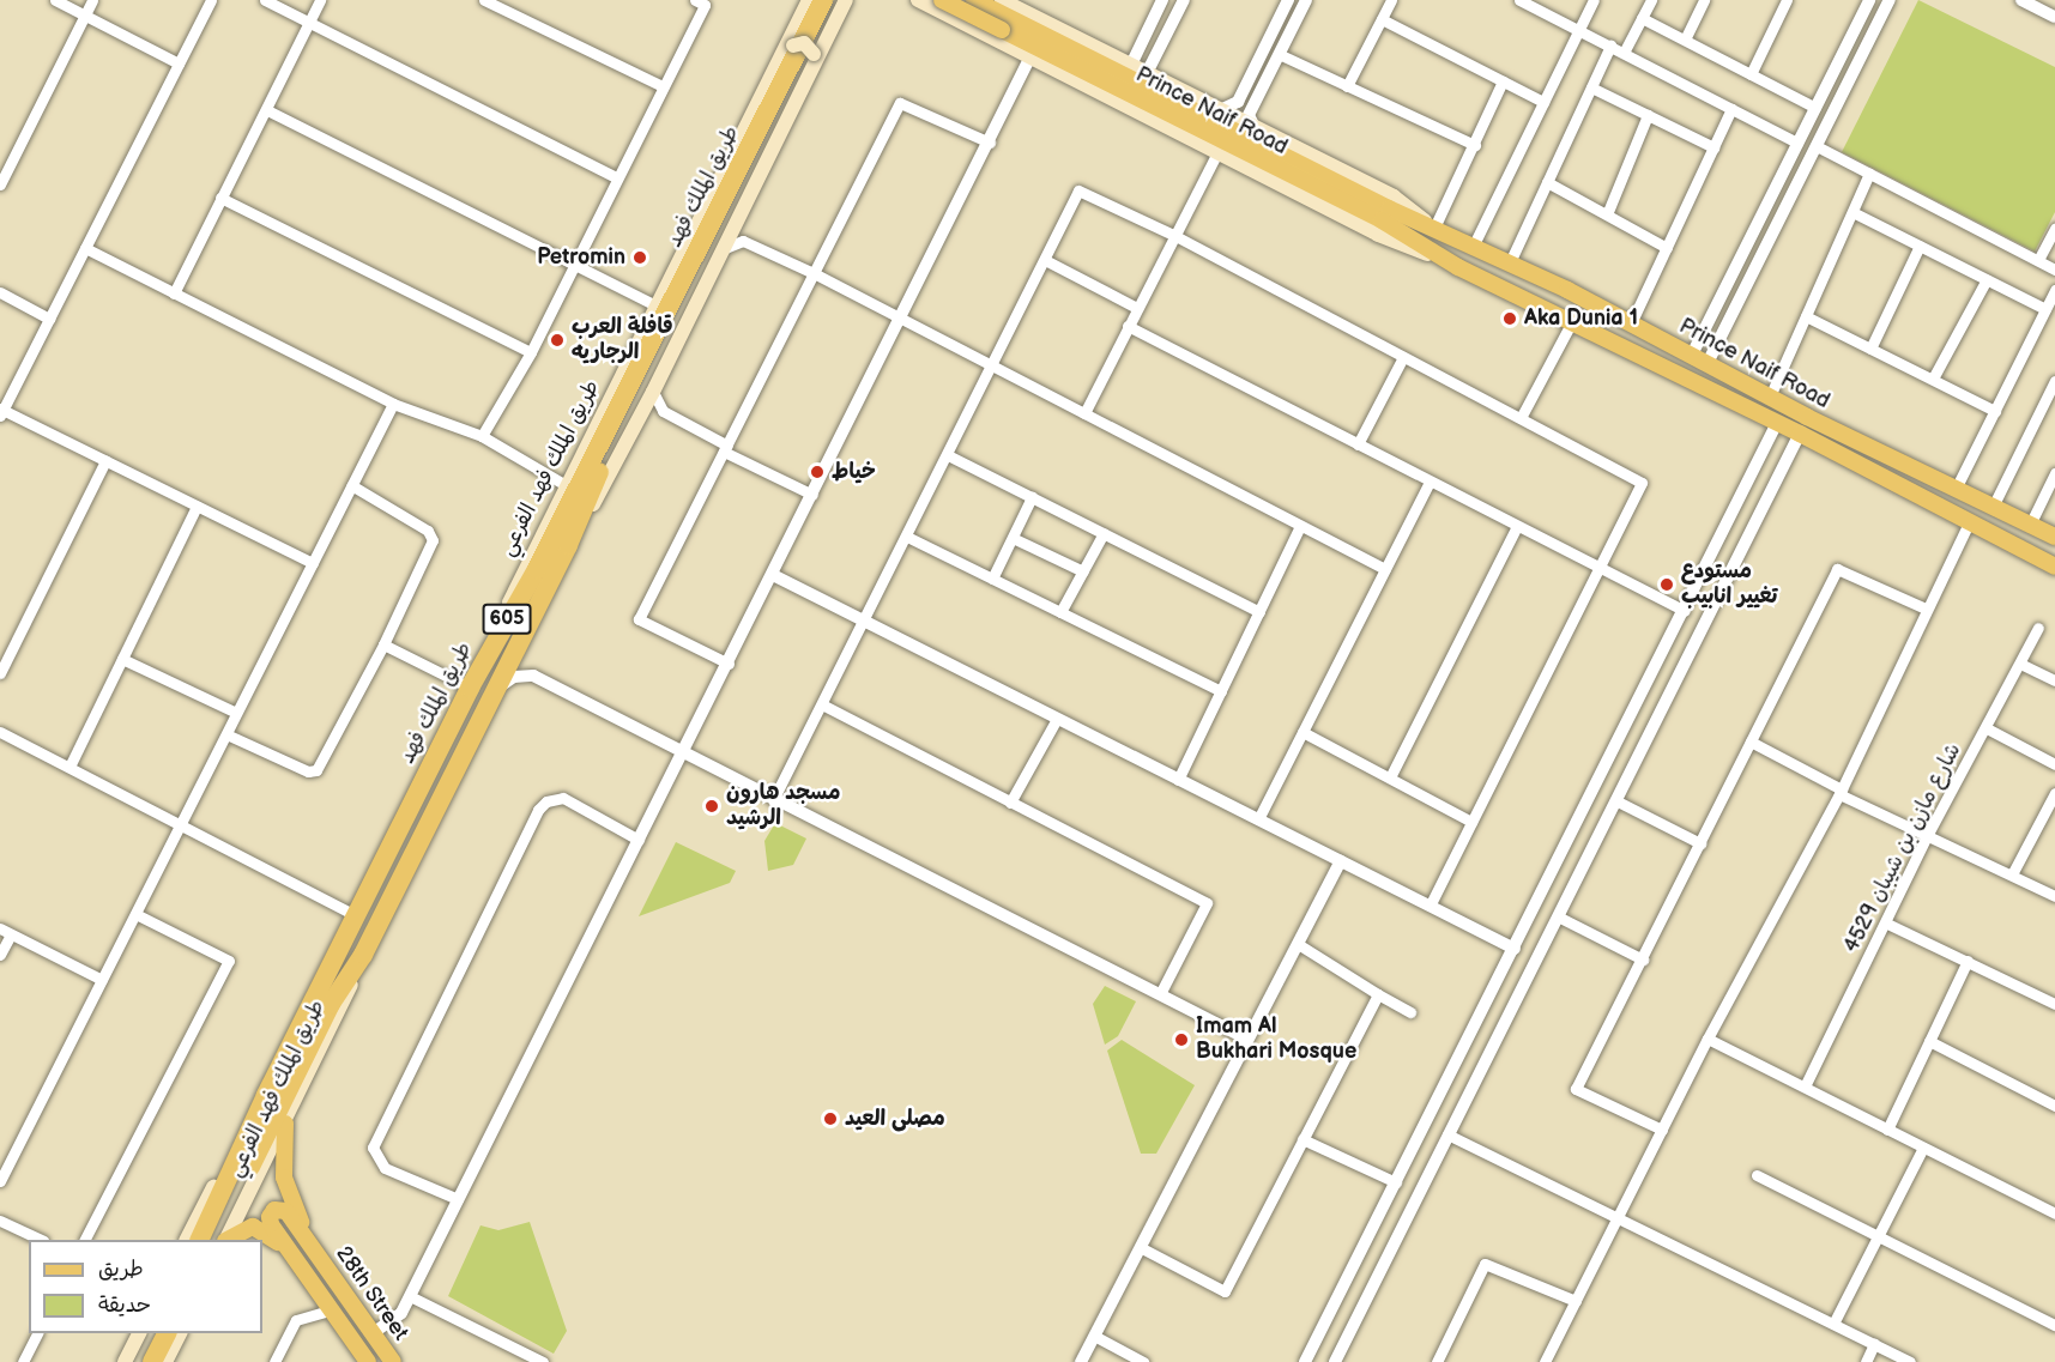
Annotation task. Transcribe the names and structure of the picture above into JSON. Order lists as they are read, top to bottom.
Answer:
{
  "streets": {
    "highway": ["طريق الملك فهد", "605"],
    "main road": ["Prince Naif Road", "طريق الملك فهد الفرعي", "28th Street"],
    "street": ["شارع مازن بن شيبان 4529"]
  },
  "crossings": [
    ["طريق الملك فهد", "طريق الملك فهد الفرعي"]
  ],
  "places": [
    "Petromin",
    "Aka Dunia 1",
    "قافلة العرب الرجاريه",
    "خياط",
    "مستودع تغيير انابيب",
    "مسجد هارون الرشيد",
    "Imam Al Bukhari Mosque",
    "مصلى العيد"
  ],
  "legend": ["طريق", "حديقة"]
}
